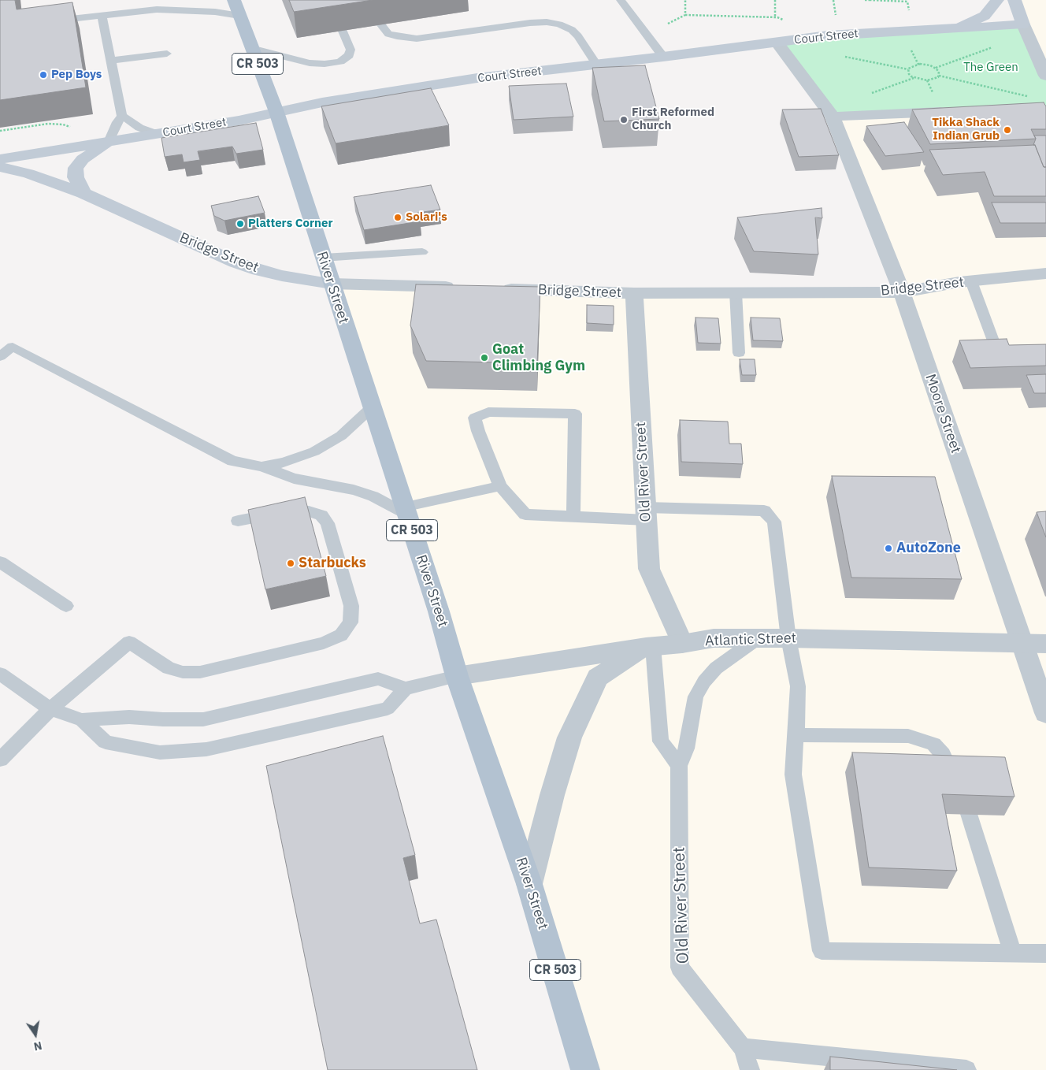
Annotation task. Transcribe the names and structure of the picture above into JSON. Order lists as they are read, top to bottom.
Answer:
{
  "streets": {
    "main road": [
      "Court Street",
      "CR 503",
      "Bridge Street",
      "River Street"
    ],
    "street": ["Moore Street", "Old River Street", "Atlantic Street"]
  },
  "crossings": [
    ["Court Street", "CR 503"],
    ["Court Street", "River Street"],
    ["Court Street", "Moore Street"],
    ["CR 503", "River Street"],
    ["Bridge Street", "River Street"],
    ["Bridge Street", "Moore Street"],
    ["Bridge Street", "Old River Street"],
    ["River Street", "Atlantic Street"],
    ["Moore Street", "Atlantic Street"],
    ["Old River Street", "Atlantic Street"]
  ],
  "parks": ["The Green"],
  "places": [
    "Pep Boys",
    "First Reformed Church",
    "Tikka Shack Indian Grub",
    "Solari's",
    "Platters Corner",
    "Goat Climbing Gym",
    "AutoZone",
    "Starbucks"
  ],
  "north": "bottom"
}
